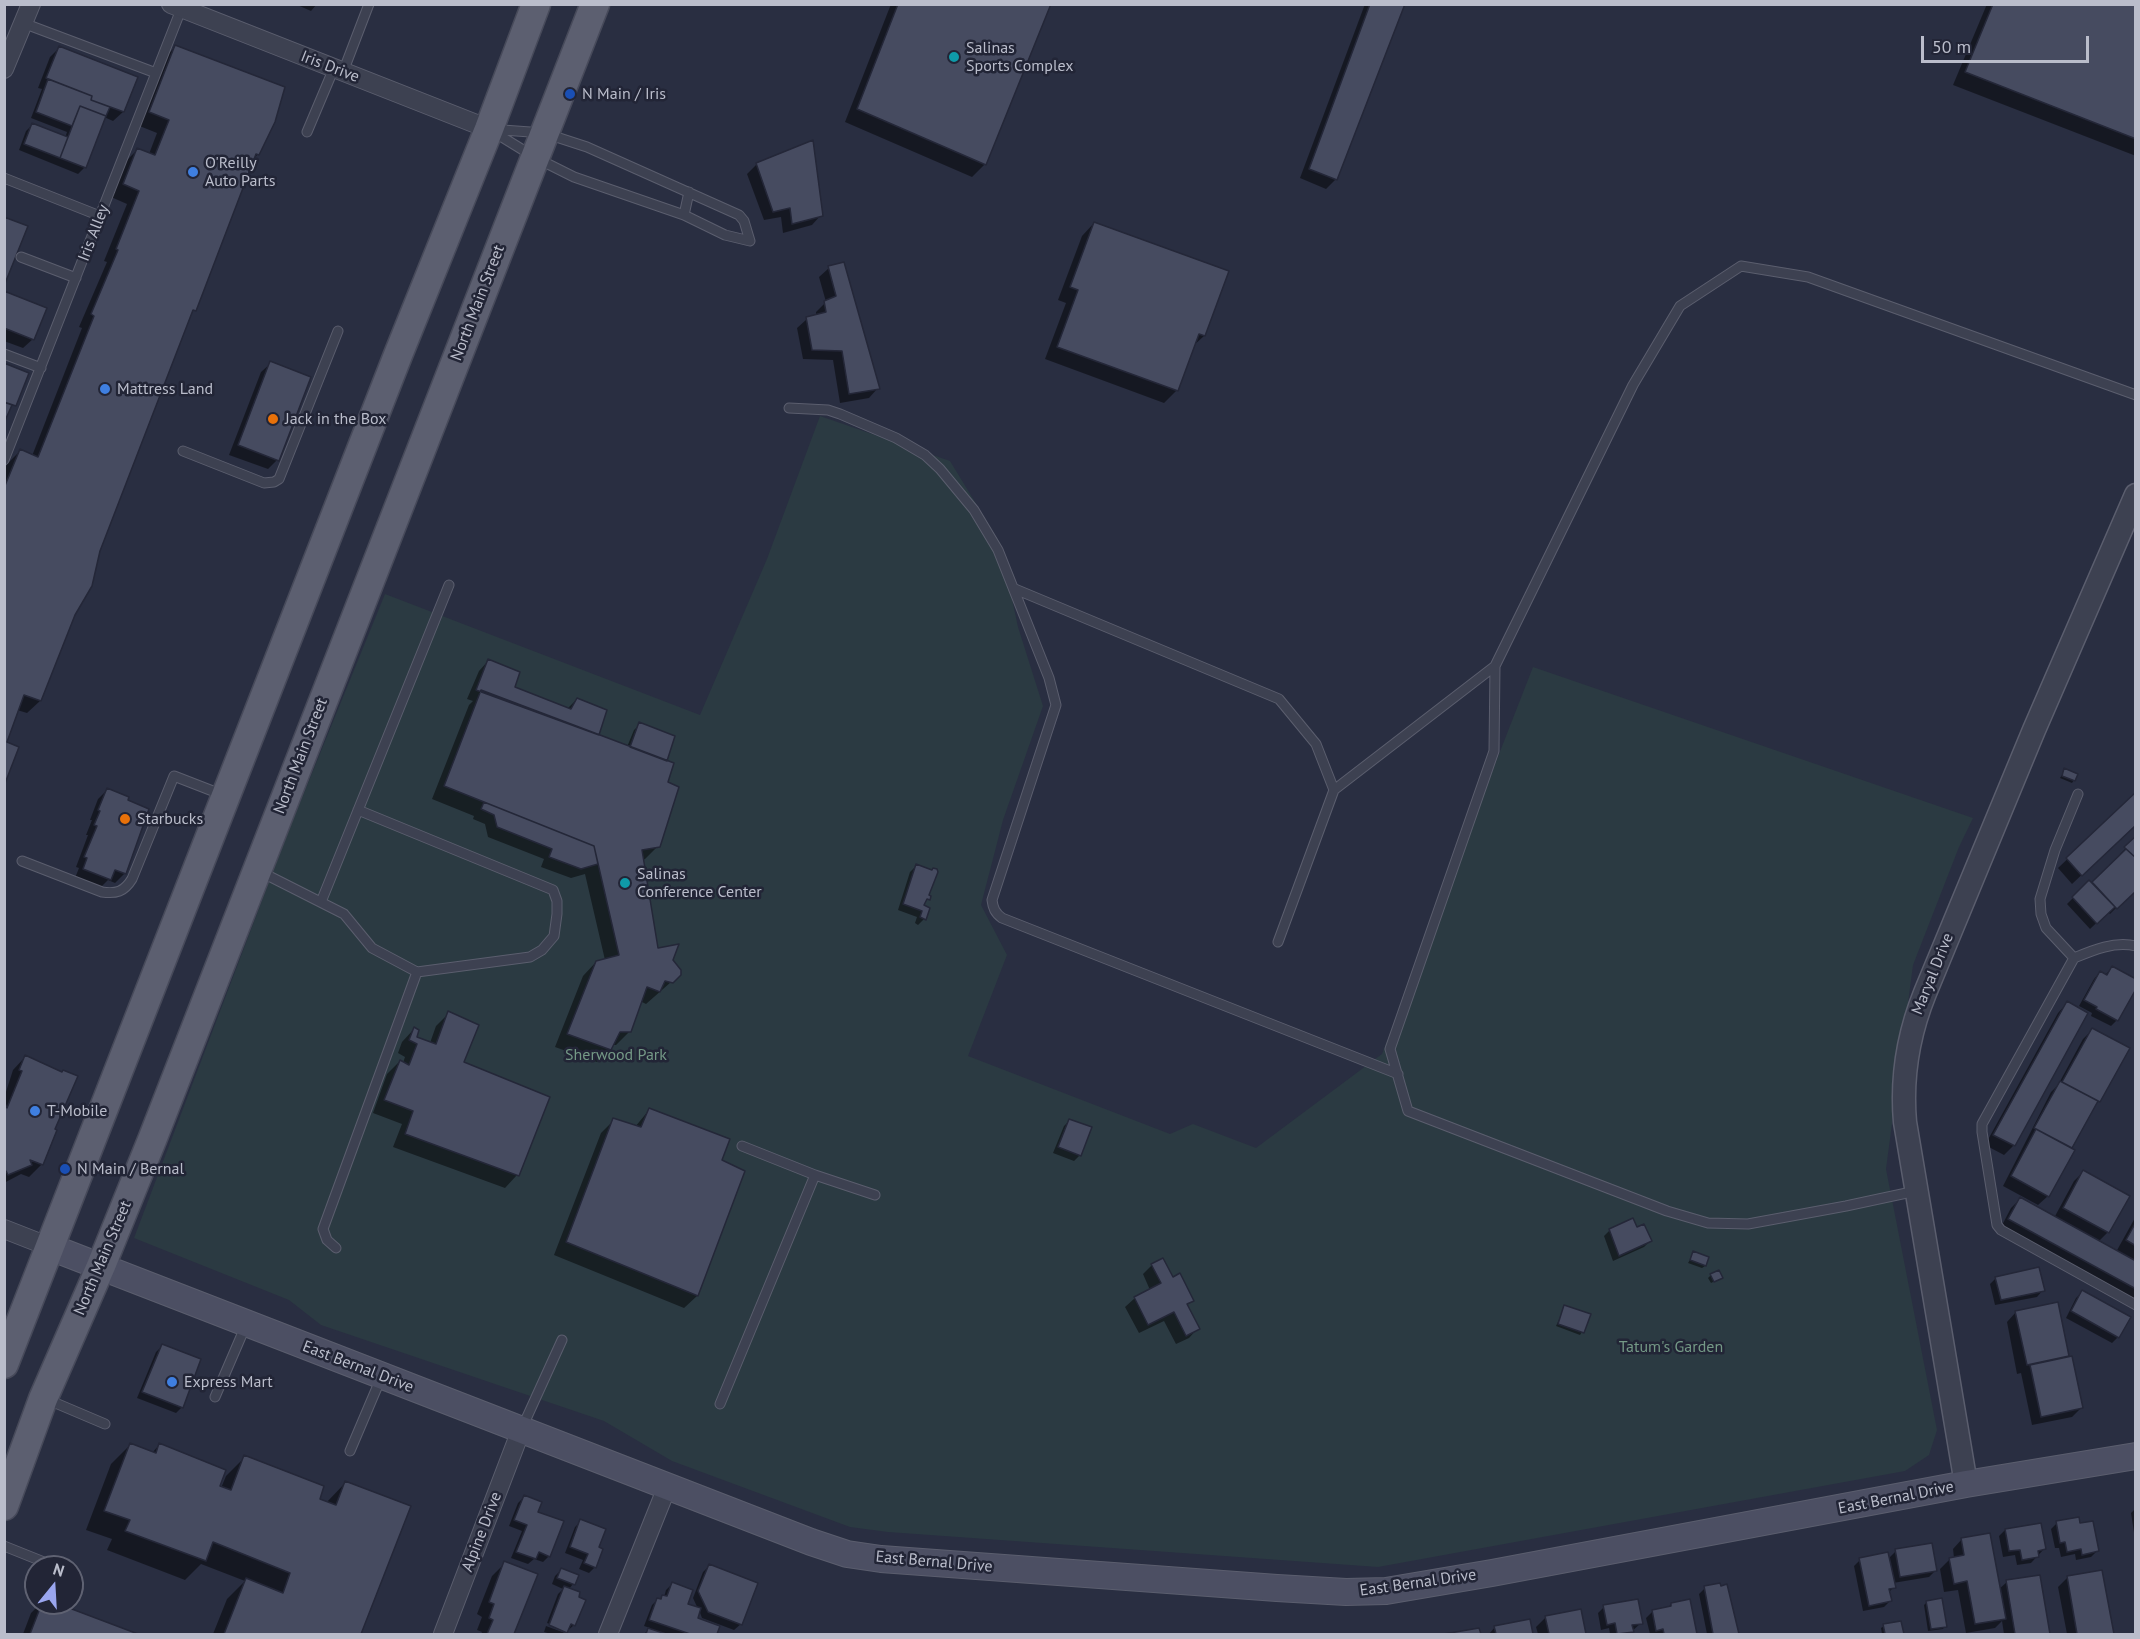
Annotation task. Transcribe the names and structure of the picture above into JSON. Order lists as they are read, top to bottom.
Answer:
{
  "streets": {
    "main road": ["North Main Street", "East Bernal Drive"],
    "street": ["Iris Drive", "Maryal Drive", "Alpine Drive"],
    "lane": ["Iris Alley"]
  },
  "crossings": [
    ["Iris Drive", "Iris Alley"],
    ["North Main Street", "East Bernal Drive"],
    ["Maryal Drive", "East Bernal Drive"],
    ["East Bernal Drive", "Alpine Drive"]
  ],
  "parks": ["Sherwood Park", "Tatum's Garden"],
  "places": [
    "Salinas Sports Complex",
    "N Main / Iris",
    "O'Reilly Auto Parts",
    "Mattress Land",
    "Jack in the Box",
    "Starbucks",
    "Salinas Conference Center",
    "T-Mobile",
    "N Main / Bernal",
    "Express Mart"
  ],
  "scale_bar": "50 m",
  "north": "top"
}
